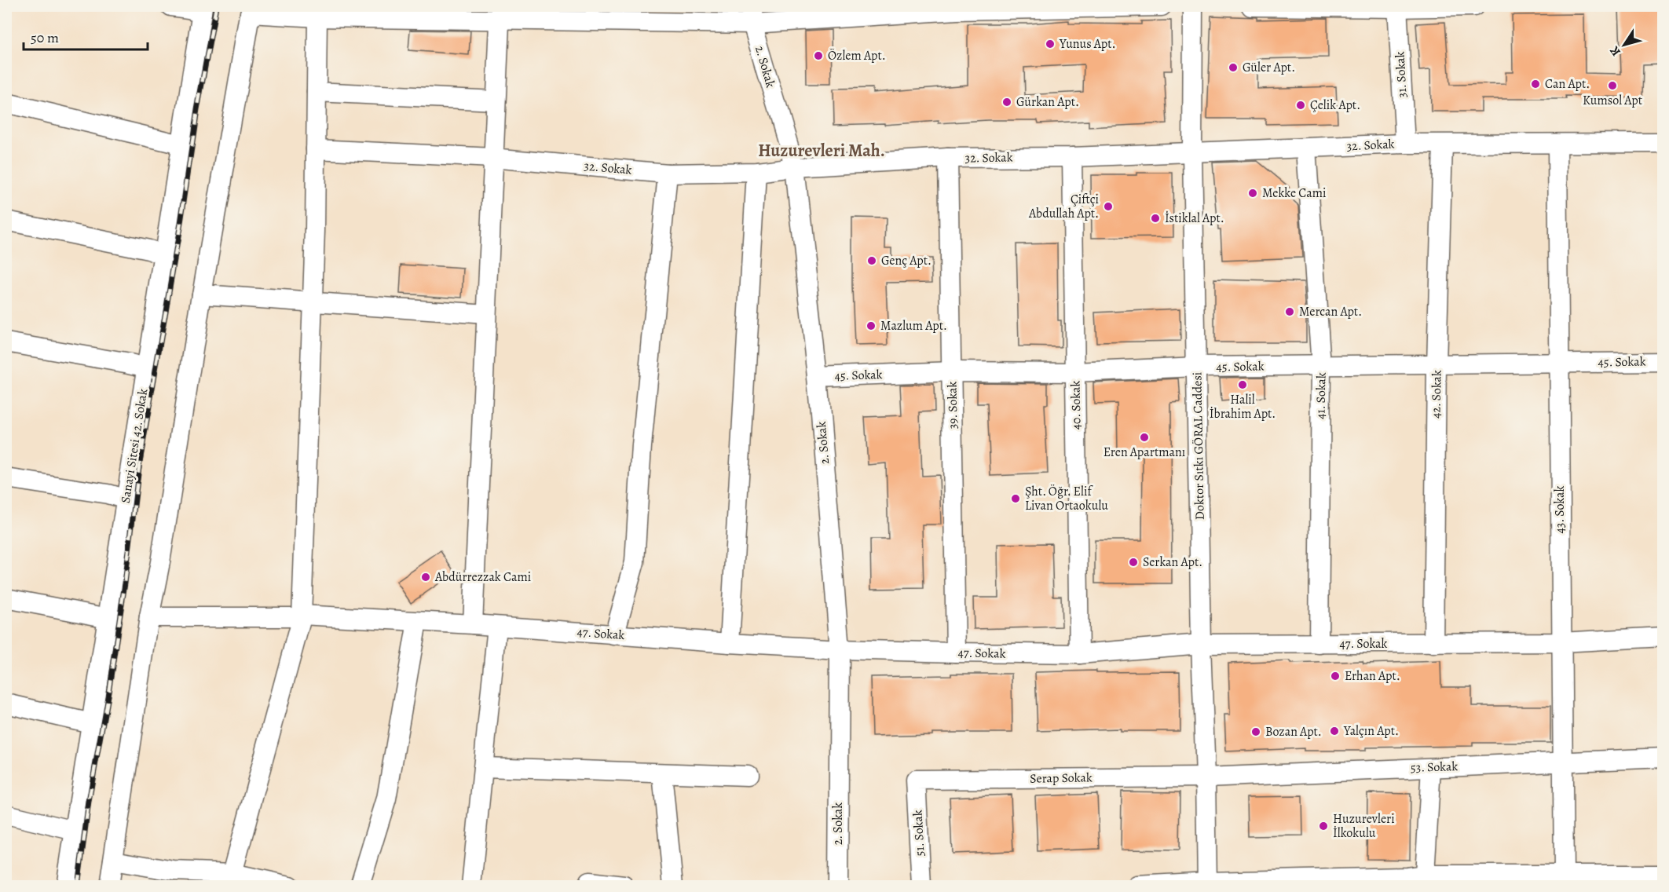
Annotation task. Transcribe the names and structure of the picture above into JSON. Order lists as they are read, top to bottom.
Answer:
{
  "streets": {
    "street": [
      "2. Sokak",
      "31. Sokak",
      "32. Sokak",
      "45. Sokak",
      "42. Sokak",
      "41. Sokak",
      "39. Sokak",
      "40. Sokak",
      "Sanayi Sitesi 42. Sokak",
      "Doktor Sıtkı GÖRAL Caddesi",
      "43. Sokak",
      "47. Sokak",
      "53. Sokak",
      "Serap Sokak",
      "51. Sokak"
    ]
  },
  "crossings": [
    ["2. Sokak", "32. Sokak"],
    ["2. Sokak", "45. Sokak"],
    ["2. Sokak", "47. Sokak"],
    ["31. Sokak", "32. Sokak"],
    ["32. Sokak", "42. Sokak"],
    ["32. Sokak", "41. Sokak"],
    ["32. Sokak", "39. Sokak"],
    ["32. Sokak", "40. Sokak"],
    ["32. Sokak", "Doktor Sıtkı GÖRAL Caddesi"],
    ["32. Sokak", "43. Sokak"],
    ["45. Sokak", "42. Sokak"],
    ["45. Sokak", "41. Sokak"],
    ["45. Sokak", "39. Sokak"],
    ["45. Sokak", "40. Sokak"],
    ["45. Sokak", "Doktor Sıtkı GÖRAL Caddesi"],
    ["45. Sokak", "43. Sokak"],
    ["42. Sokak", "47. Sokak"],
    ["41. Sokak", "47. Sokak"],
    ["39. Sokak", "47. Sokak"],
    ["40. Sokak", "47. Sokak"],
    ["Doktor Sıtkı GÖRAL Caddesi", "47. Sokak"],
    ["Doktor Sıtkı GÖRAL Caddesi", "53. Sokak"],
    ["Doktor Sıtkı GÖRAL Caddesi", "Serap Sokak"],
    ["43. Sokak", "47. Sokak"],
    ["43. Sokak", "53. Sokak"],
    ["53. Sokak", "Serap Sokak"],
    ["Serap Sokak", "51. Sokak"]
  ],
  "districts": ["Huzurevleri Mah."],
  "places": [
    "Yunus Apt.",
    "Özlem Apt.",
    "Güler Apt.",
    "Can Apt.",
    "Kumsol Apt",
    "Gürkan Apt.",
    "Çelik Apt.",
    "Mekke Cami",
    "Çiftçi Abdullah Apt.",
    "İstiklal Apt.",
    "Genç Apt.",
    "Mercan Apt.",
    "Mazlum Apt.",
    "Halil İbrahim Apt.",
    "Eren Apartmanı",
    "Şht. Öğr. Elif Livan Ortaokulu",
    "Serkan Apt.",
    "Abdürrezzak Cami",
    "Erhan Apt.",
    "Yalçın Apt.",
    "Bozan Apt.",
    "Huzurevleri İlkokulu"
  ],
  "scale_bar": "50 m",
  "north": "bottom left"
}
